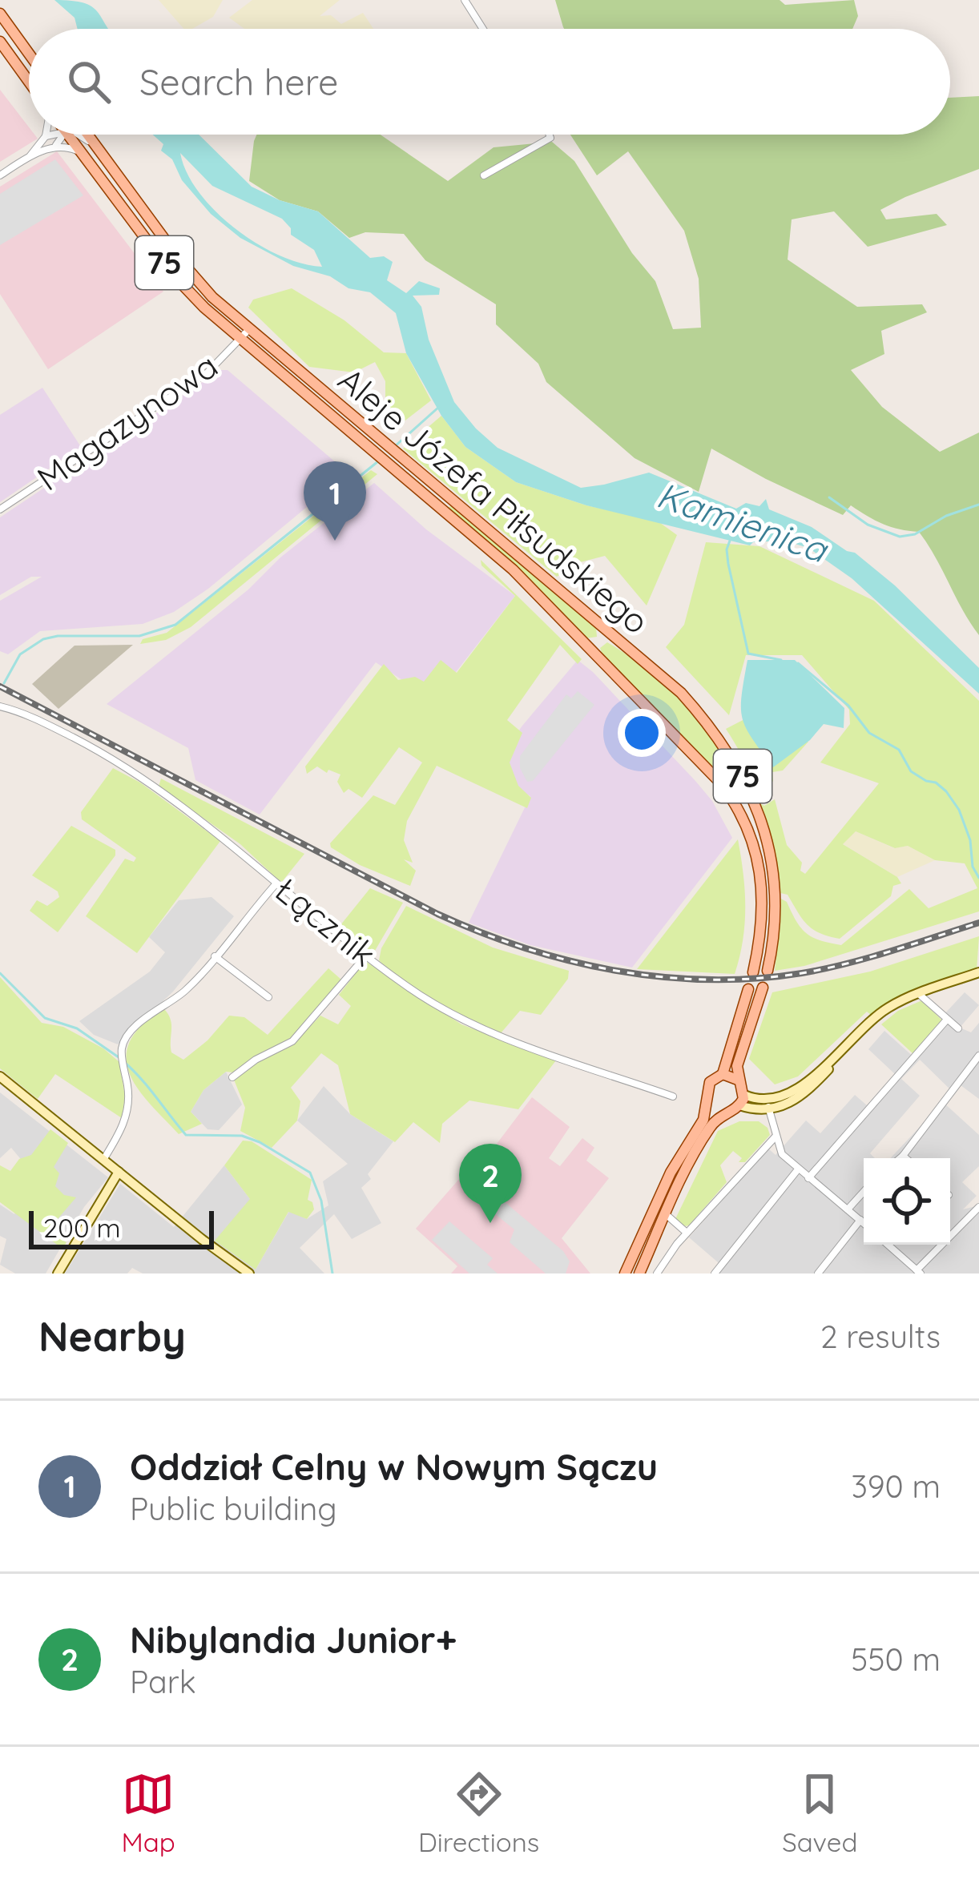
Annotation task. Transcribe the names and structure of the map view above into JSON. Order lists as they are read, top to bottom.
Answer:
{
  "streets": {
    "main road": ["75", "Aleje Józefa Piłsudskiego"],
    "street": ["Magazynowa", "Łącznik"]
  },
  "crossings": [
    ["Magazynowa", "Aleje Józefa Piłsudskiego"]
  ],
  "water": ["Kamienica"],
  "scale_bar": "200 m",
  "page": {
    "search": "Search here",
    "pins": ["1", "2"],
    "scale": "200 m",
    "heading": ["Nearby", "2 results"],
    "list": [
      {
        "mark": "1",
        "name": "Oddział Celny w Nowym Sączu",
        "note": "Public building",
        "value": "390 m"
      },
      {
        "mark": "2",
        "name": "Nibylandia Junior+",
        "note": "Park",
        "value": "550 m"
      }
    ],
    "nav": ["Map", "Directions", "Saved"]
  }
}
